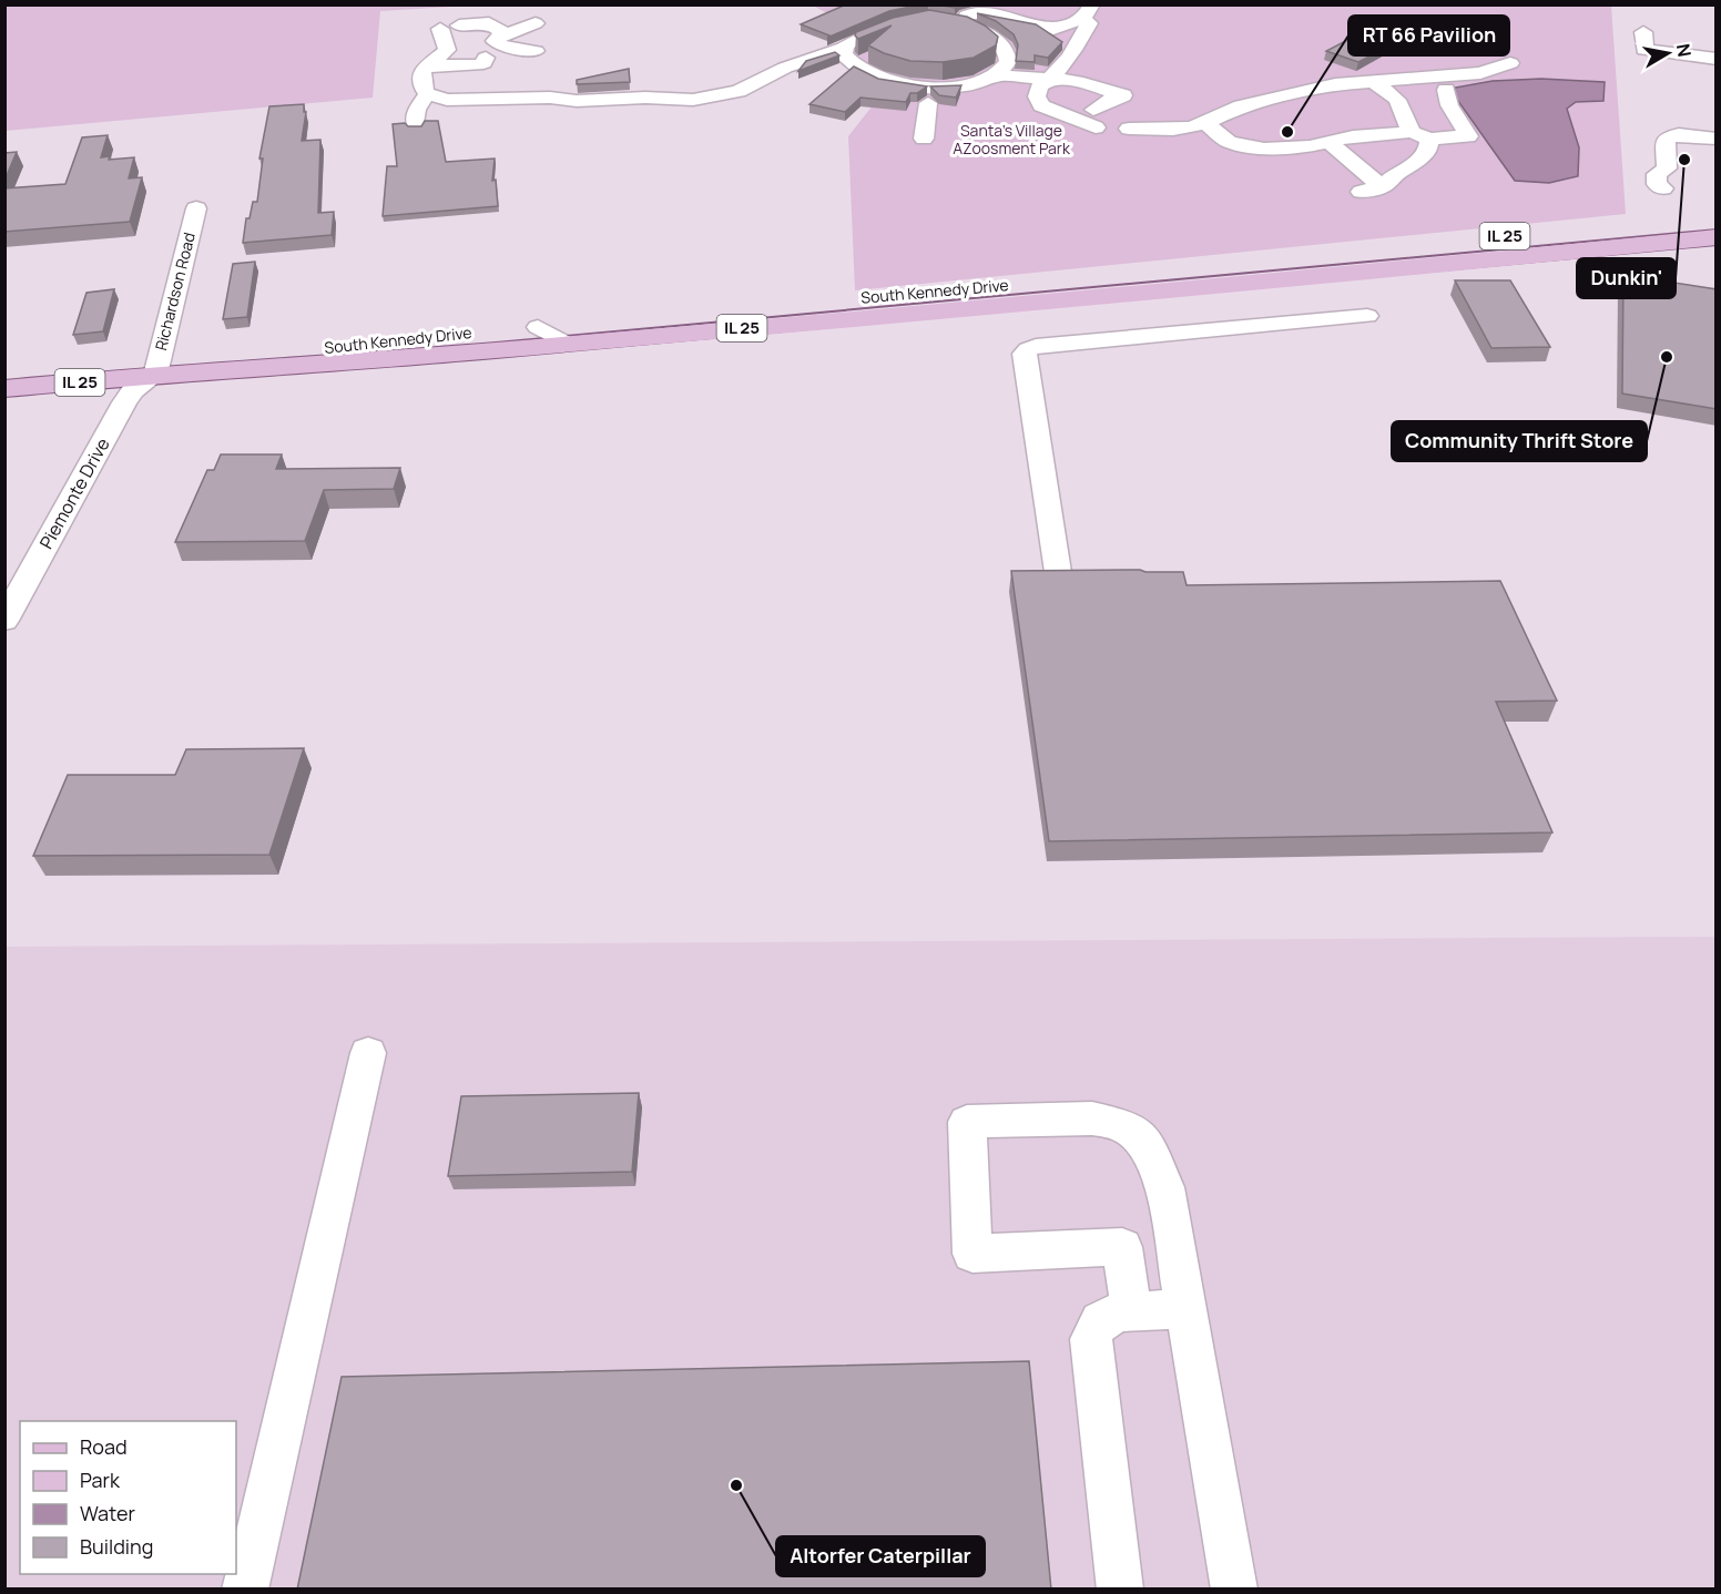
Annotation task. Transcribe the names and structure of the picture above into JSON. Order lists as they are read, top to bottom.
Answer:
{
  "streets": {
    "main road": ["IL 25", "South Kennedy Drive"],
    "street": ["Richardson Road", "Piemonte Drive"]
  },
  "crossings": [
    ["Richardson Road", "South Kennedy Drive"],
    ["Richardson Road", "Piemonte Drive"],
    ["South Kennedy Drive", "Piemonte Drive"]
  ],
  "parks": ["Santa's Village AZoosment Park"],
  "places": [
    "RT 66 Pavilion",
    "Dunkin'",
    "Community Thrift Store",
    "Altorfer Caterpillar"
  ],
  "legend": [
    "Road",
    "Park",
    "Water",
    "Building"
  ],
  "north": "right"
}
